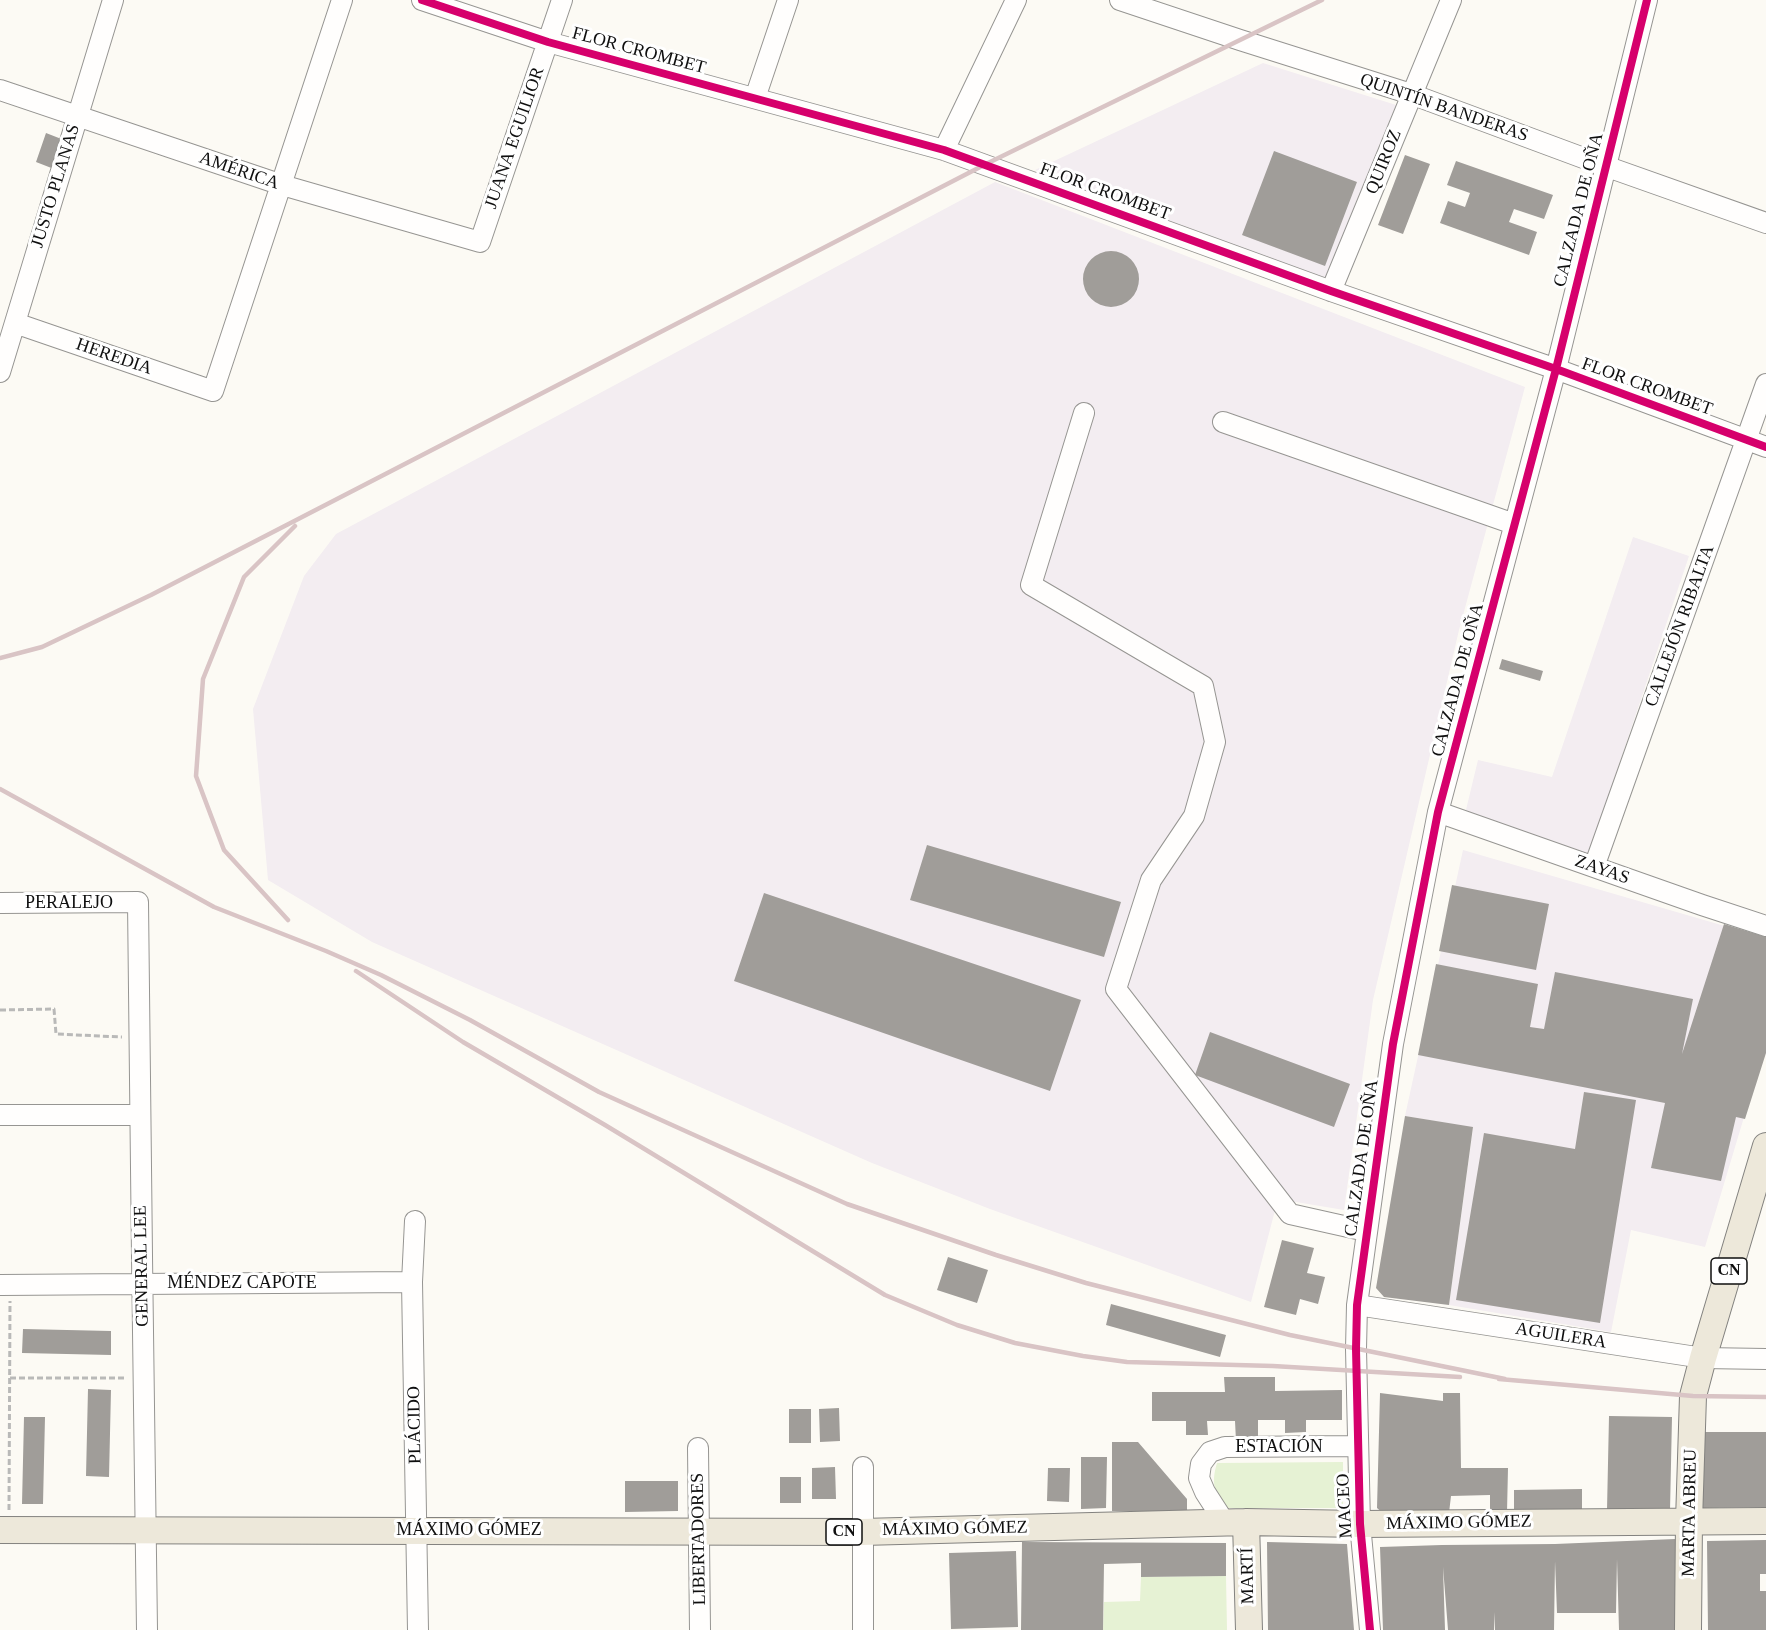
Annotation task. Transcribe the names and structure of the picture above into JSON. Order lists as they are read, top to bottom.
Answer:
{
  "streets": {
    "main road": [
      "CN",
      "MARTA ABREU",
      "MÁXIMO GÓMEZ",
      "MARTÍ"
    ],
    "street": [
      "FLOR CROMBET",
      "QUINTÍN BANDERAS",
      "JUANA EGUILIOR",
      "QUIROZ",
      "AMÉRICA",
      "JUSTO PLANAS",
      "CALZADA DE OÑA",
      "HEREDIA",
      "CALLEJÓN RIBALTA",
      "ZAYAS",
      "PERALEJO",
      "GENERAL LEE",
      "MÉNDEZ CAPOTE",
      "AGUILERA",
      "PLÁCIDO",
      "ESTACIÓN",
      "MACEO",
      "LIBERTADORES"
    ]
  },
  "crossings": [
    ["FLOR CROMBET", "JUANA EGUILIOR"],
    ["FLOR CROMBET", "QUIROZ"],
    ["FLOR CROMBET", "CALZADA DE OÑA"],
    ["FLOR CROMBET", "CALLEJÓN RIBALTA"],
    ["QUINTÍN BANDERAS", "QUIROZ"],
    ["QUINTÍN BANDERAS", "CALZADA DE OÑA"],
    ["JUANA EGUILIOR", "AMÉRICA"],
    ["AMÉRICA", "JUSTO PLANAS"],
    ["AMÉRICA", "HEREDIA"],
    ["JUSTO PLANAS", "HEREDIA"],
    ["CALZADA DE OÑA", "ZAYAS"],
    ["CALZADA DE OÑA", "AGUILERA"],
    ["CALZADA DE OÑA", "MACEO"],
    ["CALLEJÓN RIBALTA", "ZAYAS"],
    ["PERALEJO", "GENERAL LEE"],
    ["GENERAL LEE", "MÉNDEZ CAPOTE"],
    ["GENERAL LEE", "MÁXIMO GÓMEZ"],
    ["CN", "AGUILERA"],
    ["CN", "MARTA ABREU"],
    ["MÉNDEZ CAPOTE", "PLÁCIDO"],
    ["AGUILERA", "MARTA ABREU"],
    ["PLÁCIDO", "MÁXIMO GÓMEZ"],
    ["ESTACIÓN", "MACEO"],
    ["ESTACIÓN", "MÁXIMO GÓMEZ"],
    ["ESTACIÓN", "MARTÍ"],
    ["MACEO", "MÁXIMO GÓMEZ"],
    ["MARTA ABREU", "MÁXIMO GÓMEZ"],
    ["MÁXIMO GÓMEZ", "LIBERTADORES"],
    ["MÁXIMO GÓMEZ", "MARTÍ"]
  ]
}
